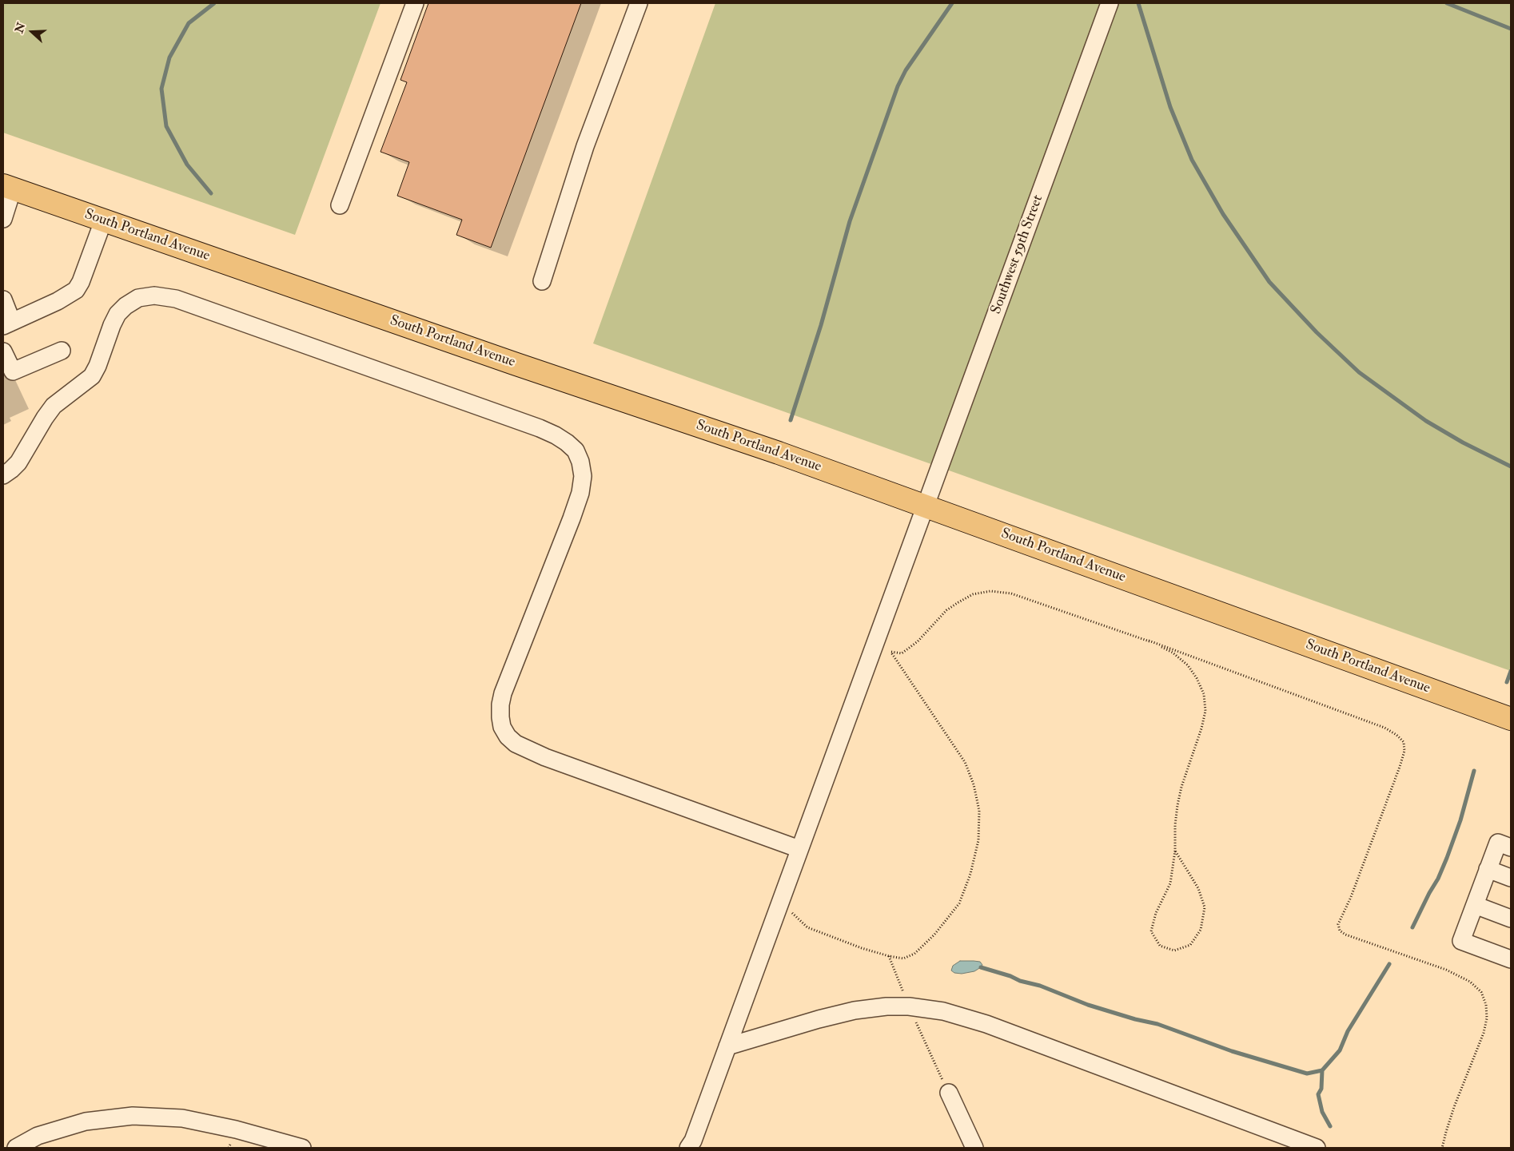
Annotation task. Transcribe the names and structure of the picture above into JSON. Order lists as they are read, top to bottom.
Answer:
{
  "streets": {
    "main road": ["South Portland Avenue"],
    "street": ["Southwest 59th Street"]
  },
  "crossings": [
    ["South Portland Avenue", "Southwest 59th Street"]
  ],
  "north": "left"
}
